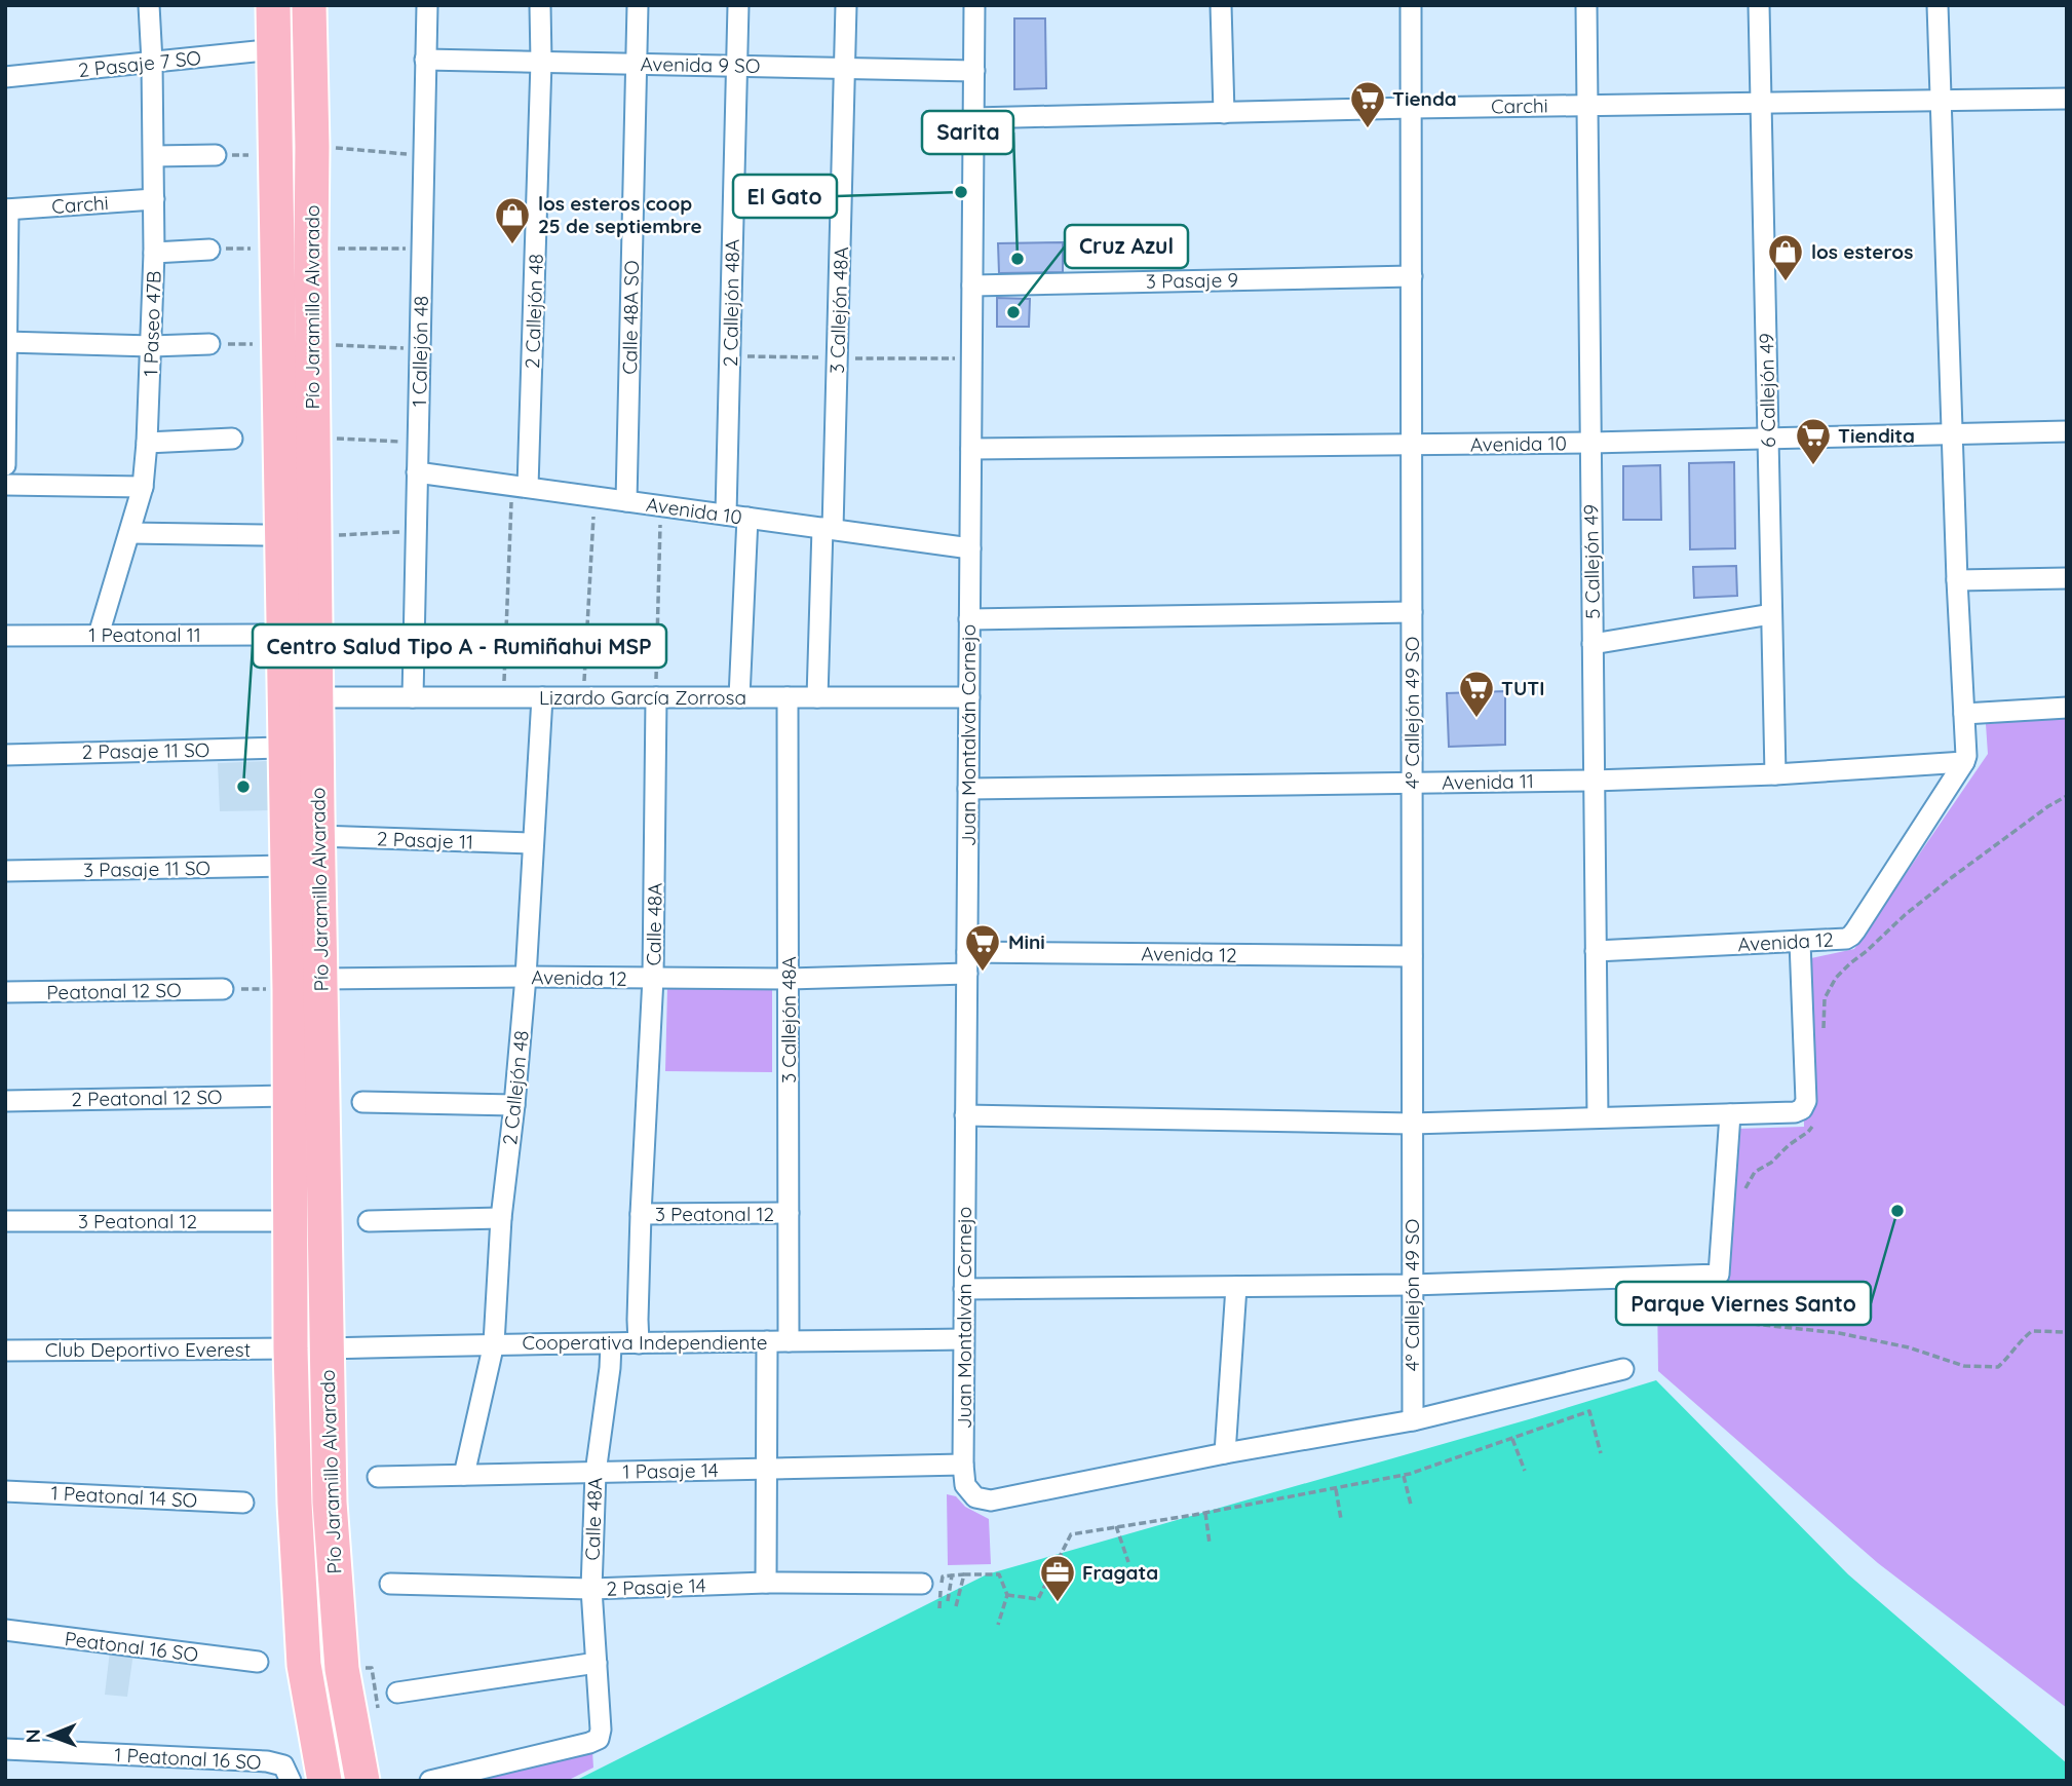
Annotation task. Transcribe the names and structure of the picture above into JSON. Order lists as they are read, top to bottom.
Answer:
{
  "streets": {
    "highway": ["Pío Jaramillo Alvarado"],
    "street": [
      "2 Pasaje 7 SO",
      "Avenida 9 SO",
      "Carchi",
      "3 Pasaje 9",
      "2 Callejón 48A",
      "3 Callejón 48A",
      "2 Callejón 48",
      "Calle 48A SO",
      "1 Paseo 47B",
      "1 Callejón 48",
      "6 Callejón 49",
      "Avenida 10",
      "5 Callejón 49",
      "1 Peatonal 11",
      "Lizardo García Zorrosa",
      "4º Callejón 49 SO",
      "Juan Montalván Cornejo",
      "2 Pasaje 11 SO",
      "Avenida 11",
      "2 Pasaje 11",
      "3 Pasaje 11 SO",
      "Calle 48A",
      "Avenida 12",
      "Peatonal 12 SO",
      "2 Peatonal 12 SO",
      "3 Peatonal 12",
      "Cooperativa Independiente",
      "Club Deportivo Everest",
      "1 Pasaje 14",
      "1 Peatonal 14 SO",
      "2 Pasaje 14",
      "Peatonal 16 SO",
      "1 Peatonal 16 SO"
    ]
  },
  "crossings": [
    ["2 Pasaje 7 SO", "Pío Jaramillo Alvarado"],
    ["2 Pasaje 7 SO", "1 Paseo 47B"],
    ["Avenida 9 SO", "2 Callejón 48A"],
    ["Avenida 9 SO", "3 Callejón 48A"],
    ["Avenida 9 SO", "2 Callejón 48"],
    ["Avenida 9 SO", "Calle 48A SO"],
    ["Avenida 9 SO", "1 Callejón 48"],
    ["Avenida 9 SO", "Juan Montalván Cornejo"],
    ["Carchi", "1 Paseo 47B"],
    ["Carchi", "6 Callejón 49"],
    ["Carchi", "5 Callejón 49"],
    ["Carchi", "4º Callejón 49 SO"],
    ["Carchi", "Juan Montalván Cornejo"],
    ["3 Pasaje 9", "4º Callejón 49 SO"],
    ["3 Pasaje 9", "Juan Montalván Cornejo"],
    ["2 Callejón 48A", "Avenida 10"],
    ["Pío Jaramillo Alvarado", "1 Peatonal 11"],
    ["Pío Jaramillo Alvarado", "Lizardo García Zorrosa"],
    ["Pío Jaramillo Alvarado", "2 Pasaje 11 SO"],
    ["Pío Jaramillo Alvarado", "2 Pasaje 11"],
    ["Pío Jaramillo Alvarado", "3 Pasaje 11 SO"],
    ["Pío Jaramillo Alvarado", "Avenida 12"],
    ["Pío Jaramillo Alvarado", "2 Peatonal 12 SO"],
    ["Pío Jaramillo Alvarado", "Cooperativa Independiente"],
    ["Pío Jaramillo Alvarado", "Club Deportivo Everest"],
    ["3 Callejón 48A", "Avenida 10"],
    ["3 Callejón 48A", "Lizardo García Zorrosa"],
    ["3 Callejón 48A", "Avenida 12"],
    ["3 Callejón 48A", "3 Peatonal 12"],
    ["3 Callejón 48A", "Cooperativa Independiente"],
    ["2 Callejón 48", "Avenida 10"],
    ["2 Callejón 48", "Lizardo García Zorrosa"],
    ["2 Callejón 48", "2 Pasaje 11"],
    ["2 Callejón 48", "Avenida 12"],
    ["2 Callejón 48", "Cooperativa Independiente"],
    ["2 Callejón 48", "1 Pasaje 14"],
    ["Calle 48A SO", "Avenida 10"],
    ["1 Paseo 47B", "1 Peatonal 11"],
    ["1 Callejón 48", "Avenida 10"],
    ["1 Callejón 48", "Lizardo García Zorrosa"],
    ["6 Callejón 49", "Avenida 10"],
    ["6 Callejón 49", "Avenida 11"],
    ["Avenida 10", "5 Callejón 49"],
    ["Avenida 10", "4º Callejón 49 SO"],
    ["Avenida 10", "Juan Montalván Cornejo"],
    ["5 Callejón 49", "Avenida 11"],
    ["5 Callejón 49", "Avenida 12"],
    ["Lizardo García Zorrosa", "Juan Montalván Cornejo"],
    ["Lizardo García Zorrosa", "Calle 48A"],
    ["4º Callejón 49 SO", "Avenida 11"],
    ["4º Callejón 49 SO", "Avenida 12"],
    ["Juan Montalván Cornejo", "Avenida 11"],
    ["Juan Montalván Cornejo", "Avenida 12"],
    ["Juan Montalván Cornejo", "Cooperativa Independiente"],
    ["Juan Montalván Cornejo", "1 Pasaje 14"],
    ["Avenida 11", "Avenida 12"],
    ["Calle 48A", "Avenida 12"],
    ["Calle 48A", "3 Peatonal 12"],
    ["Calle 48A", "Cooperativa Independiente"],
    ["Calle 48A", "1 Pasaje 14"],
    ["Calle 48A", "2 Pasaje 14"]
  ],
  "places": {
    "supermarket": [
      "Tienda",
      "Tiendita",
      "TUTI",
      "Mini"
    ],
    "other": [
      "El Gato",
      "Sarita",
      "Cruz Azul",
      "Centro Salud Tipo A - Rumiñahui MSP",
      "Parque Viernes Santo"
    ],
    "shop": ["los esteros coop 25 de septiembre", "los esteros"],
    "office": ["Fragata"]
  },
  "north": "left"
}
